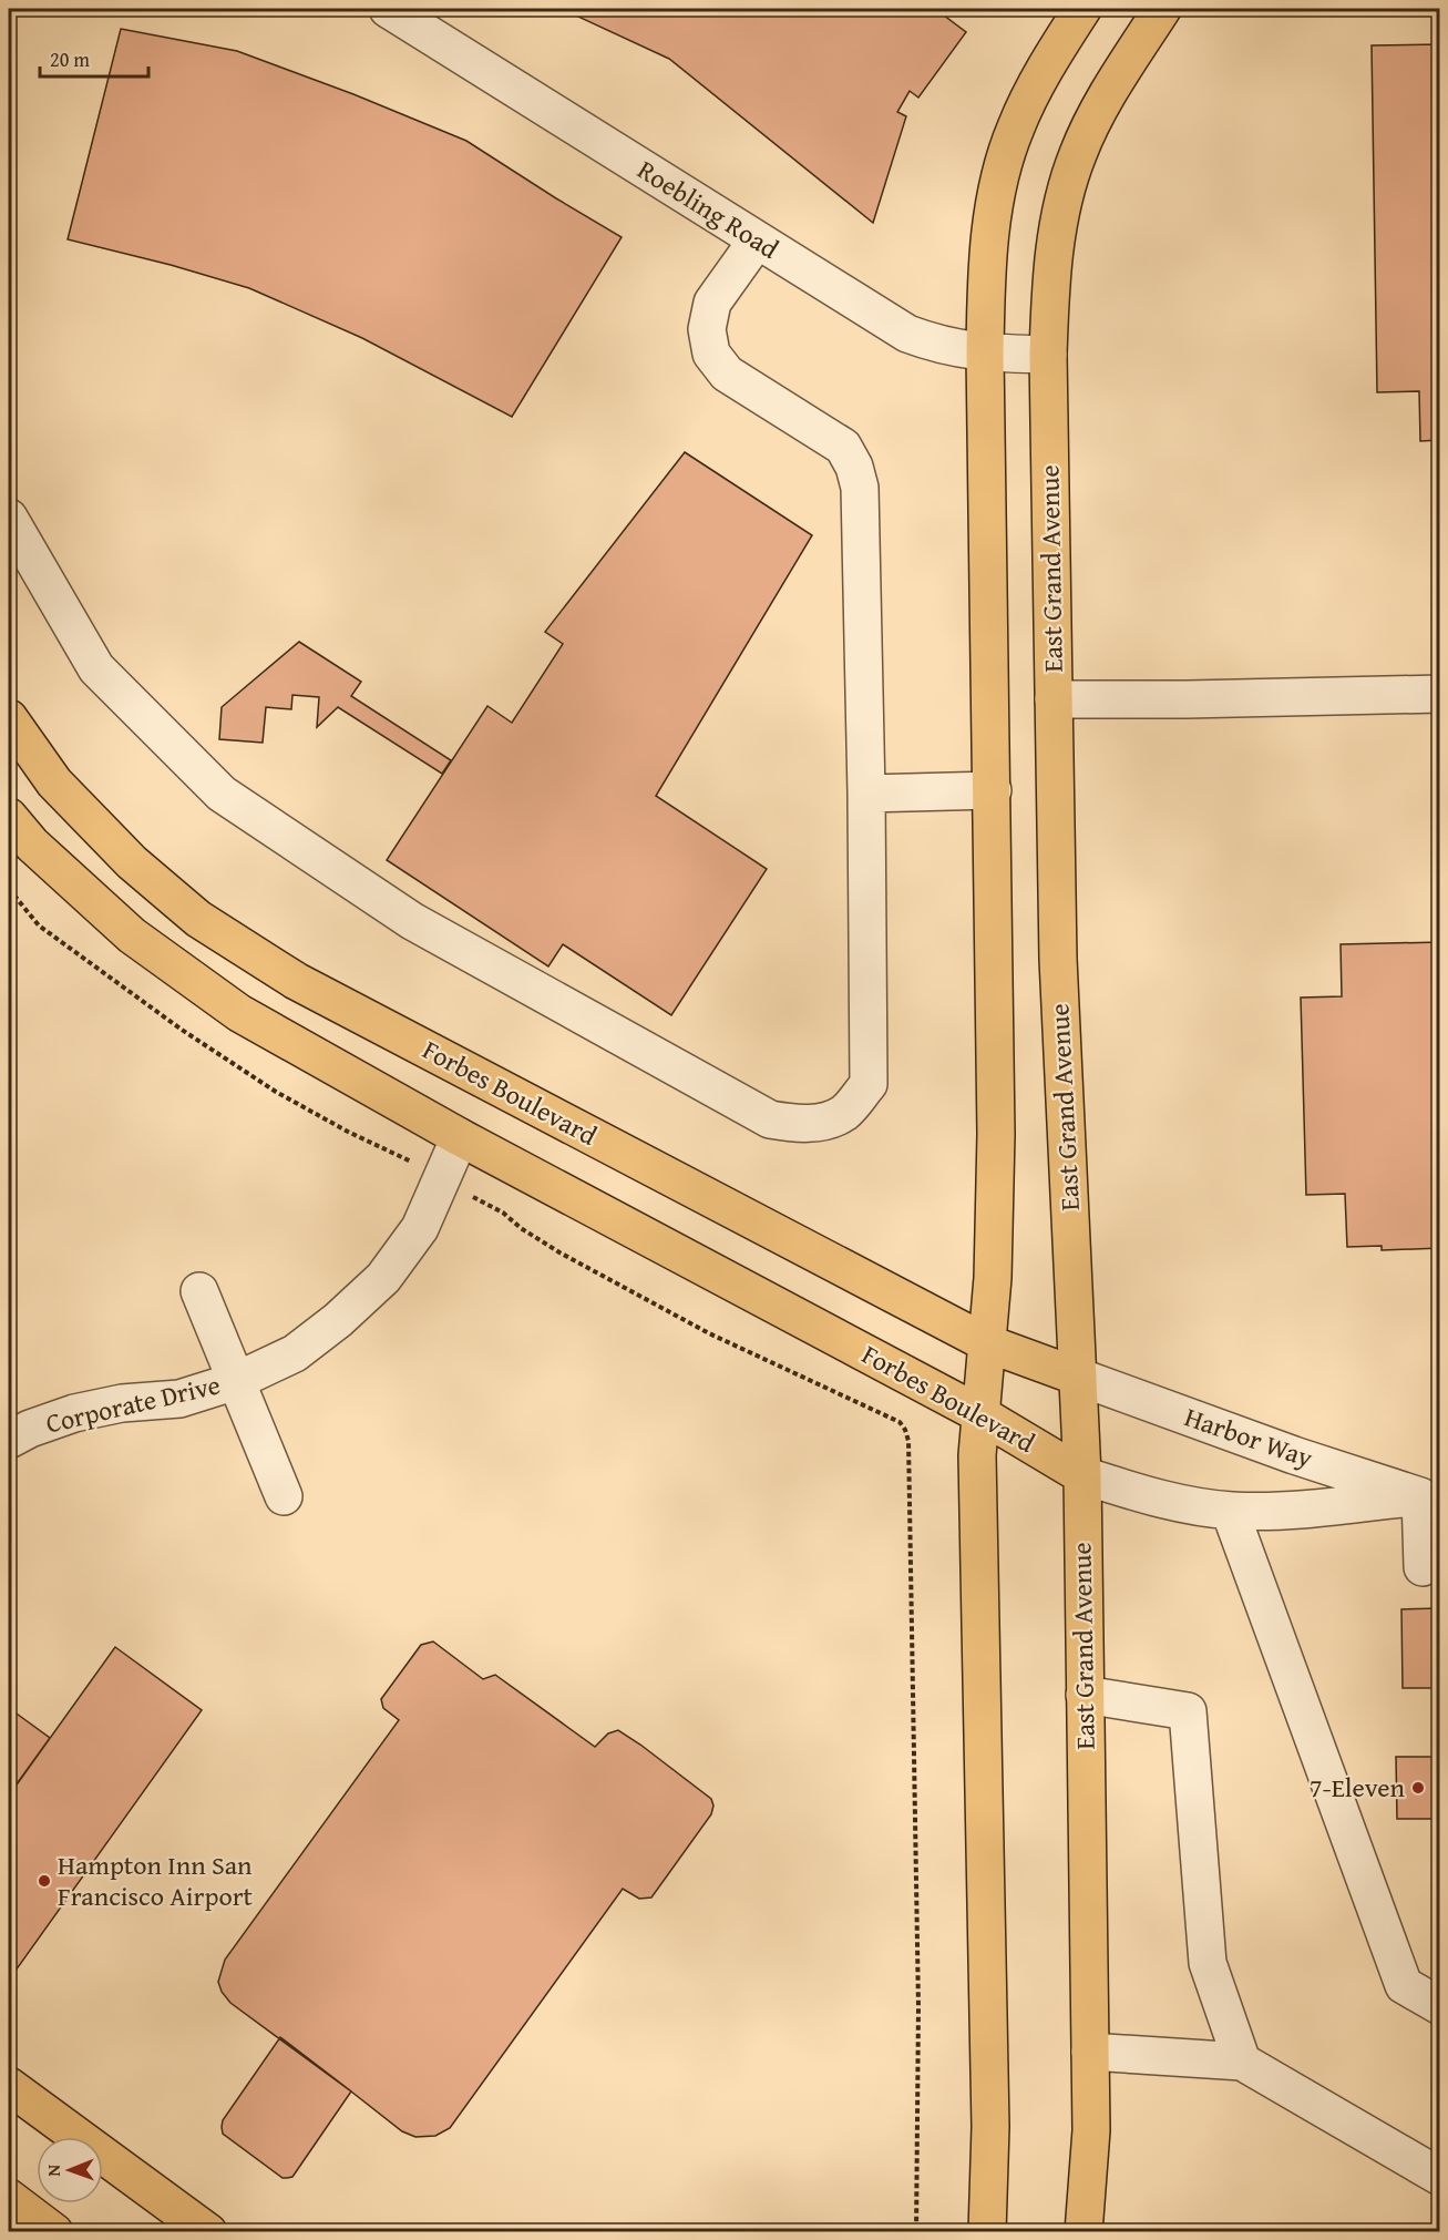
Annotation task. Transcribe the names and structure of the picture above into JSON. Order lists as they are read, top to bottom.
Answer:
{
  "streets": {
    "main road": ["East Grand Avenue", "Forbes Boulevard"],
    "street": ["Roebling Road", "Corporate Drive", "Harbor Way"]
  },
  "crossings": [
    ["Roebling Road", "East Grand Avenue"],
    ["East Grand Avenue", "Forbes Boulevard"],
    ["East Grand Avenue", "Harbor Way"],
    ["Forbes Boulevard", "Corporate Drive"],
    ["Forbes Boulevard", "Harbor Way"]
  ],
  "places": ["7-Eleven", "Hampton Inn San Francisco Airport"],
  "scale_bar": "20 m",
  "north": "left"
}
